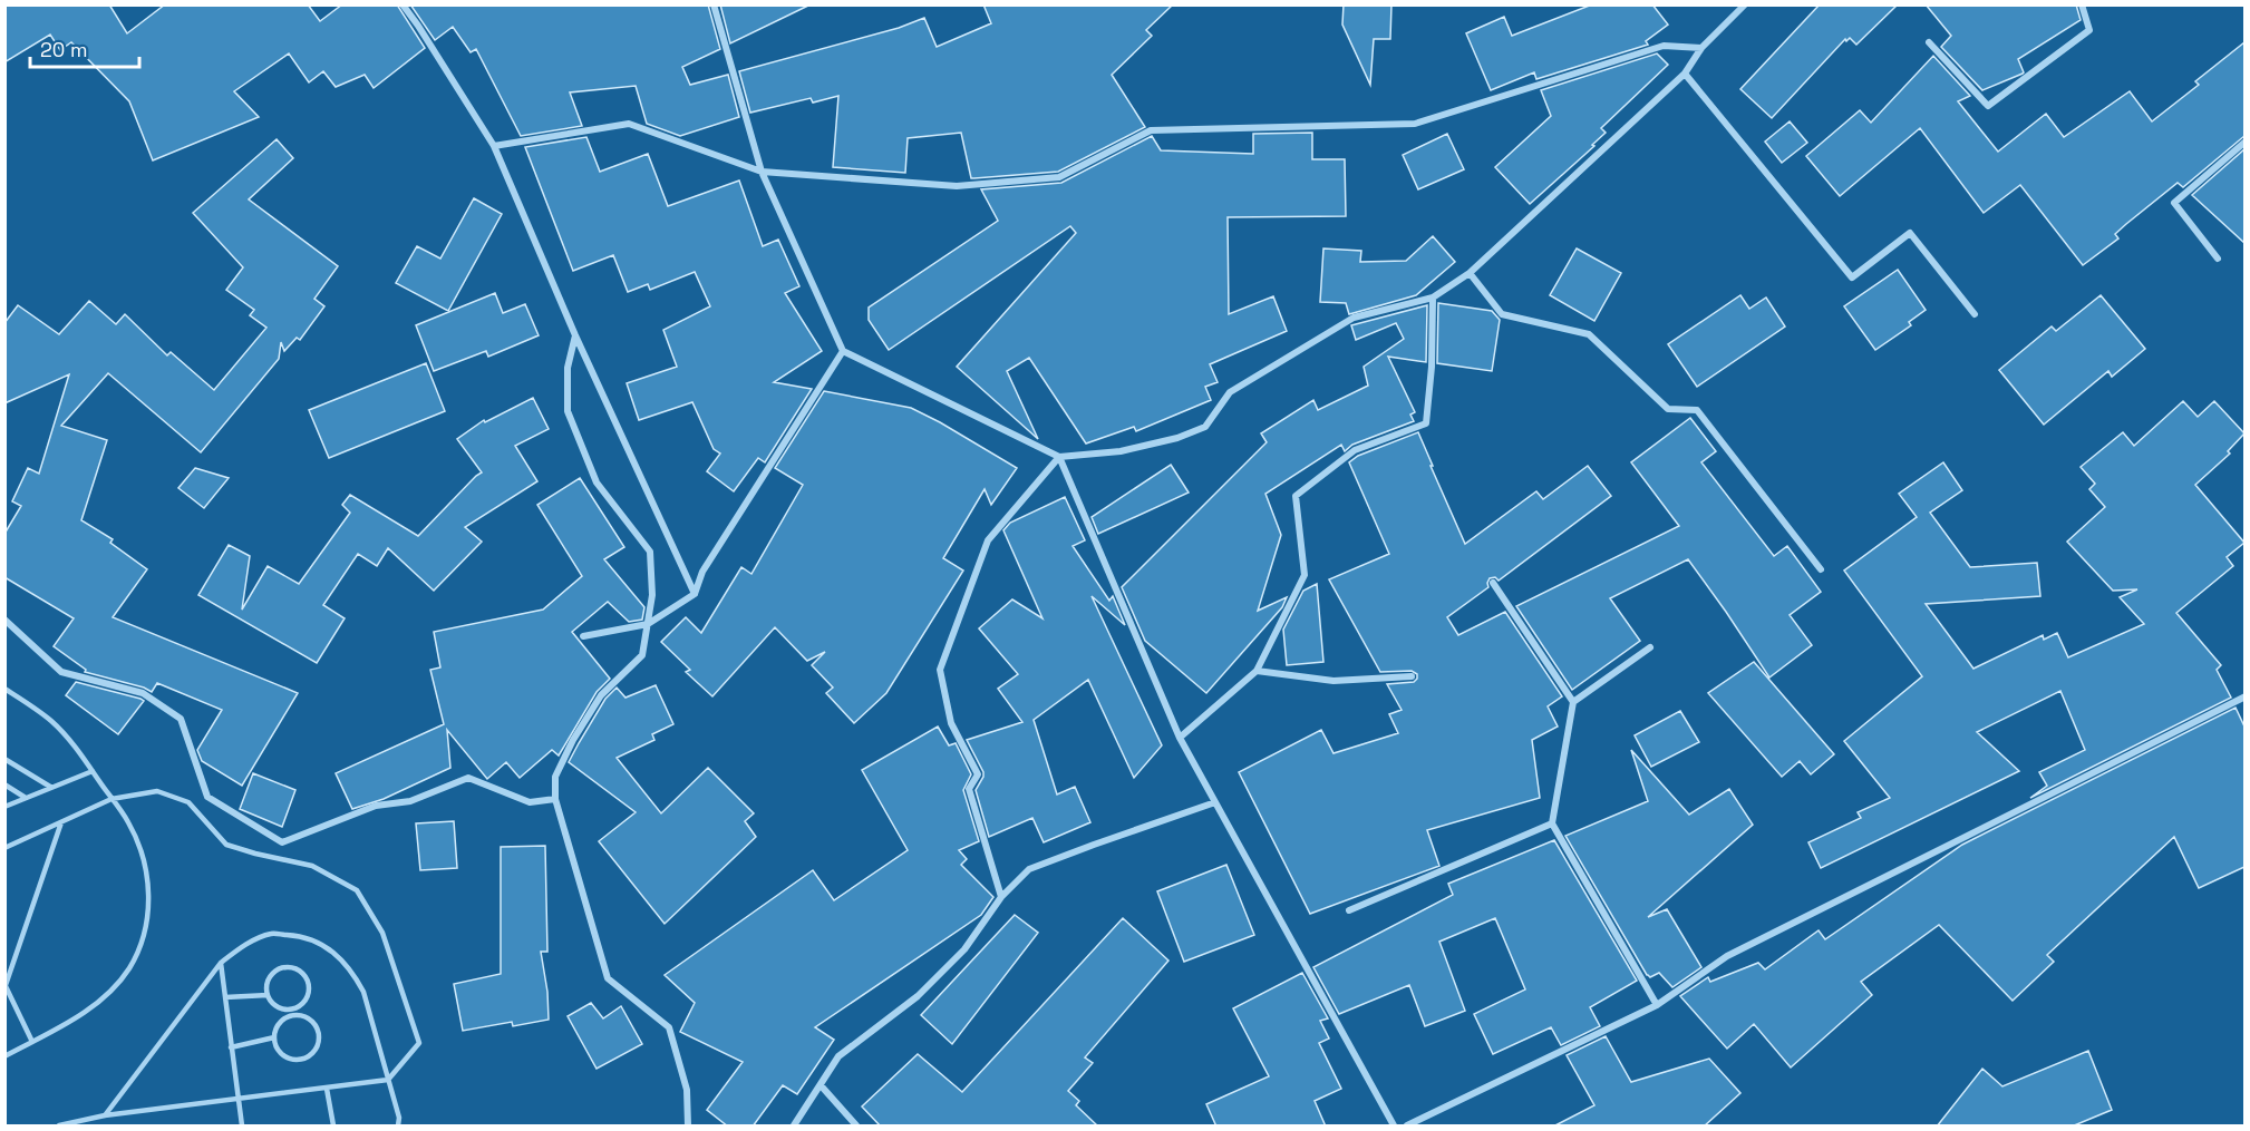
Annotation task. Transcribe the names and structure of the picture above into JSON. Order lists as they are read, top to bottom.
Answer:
{
  "scale_bar": "20 m"
}
